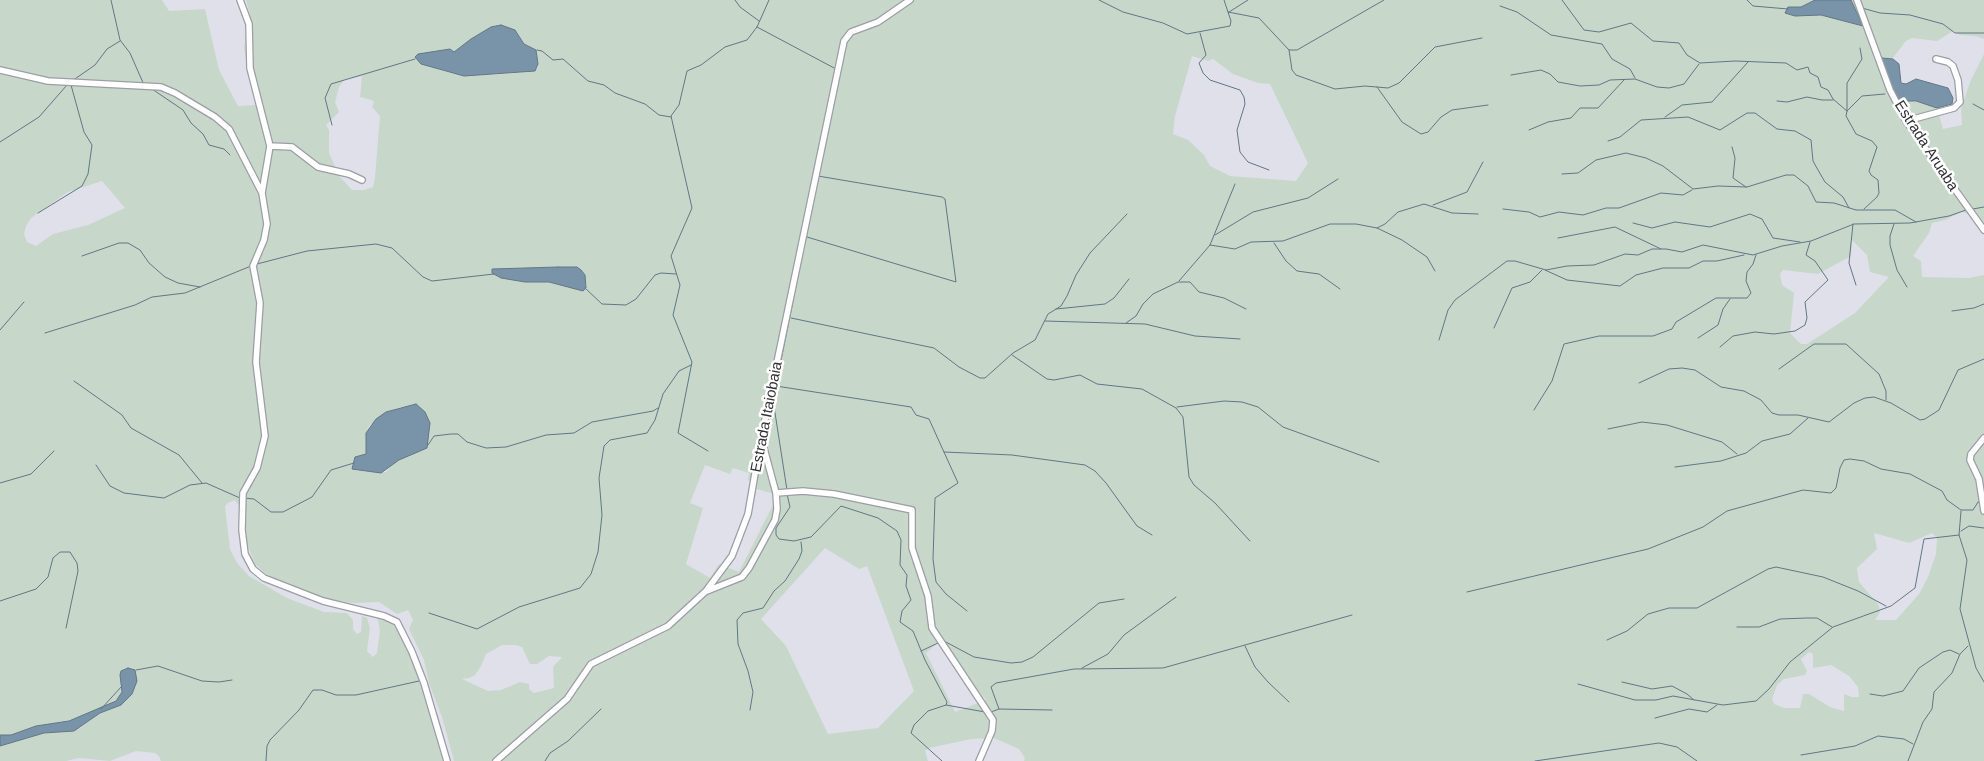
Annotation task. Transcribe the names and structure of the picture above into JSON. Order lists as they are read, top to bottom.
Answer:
{
  "streets": {
    "street": ["Estrada Aruaba", "Estrada Itaiobaia"]
  }
}
